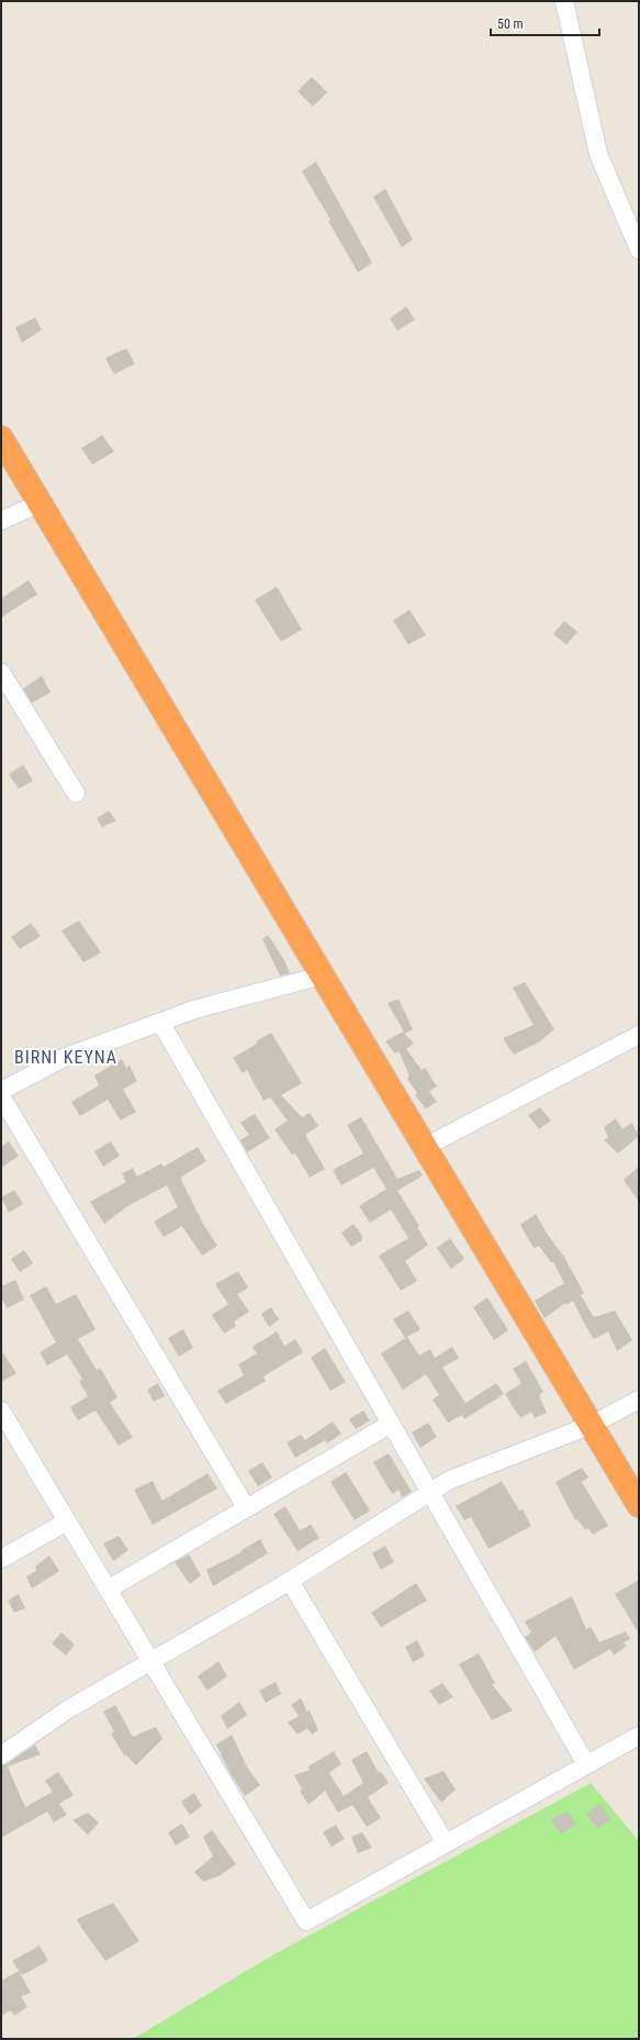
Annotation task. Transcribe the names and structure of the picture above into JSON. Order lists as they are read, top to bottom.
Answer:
{
  "districts": ["BIRNI KEYNA"],
  "scale_bar": "50 m"
}
